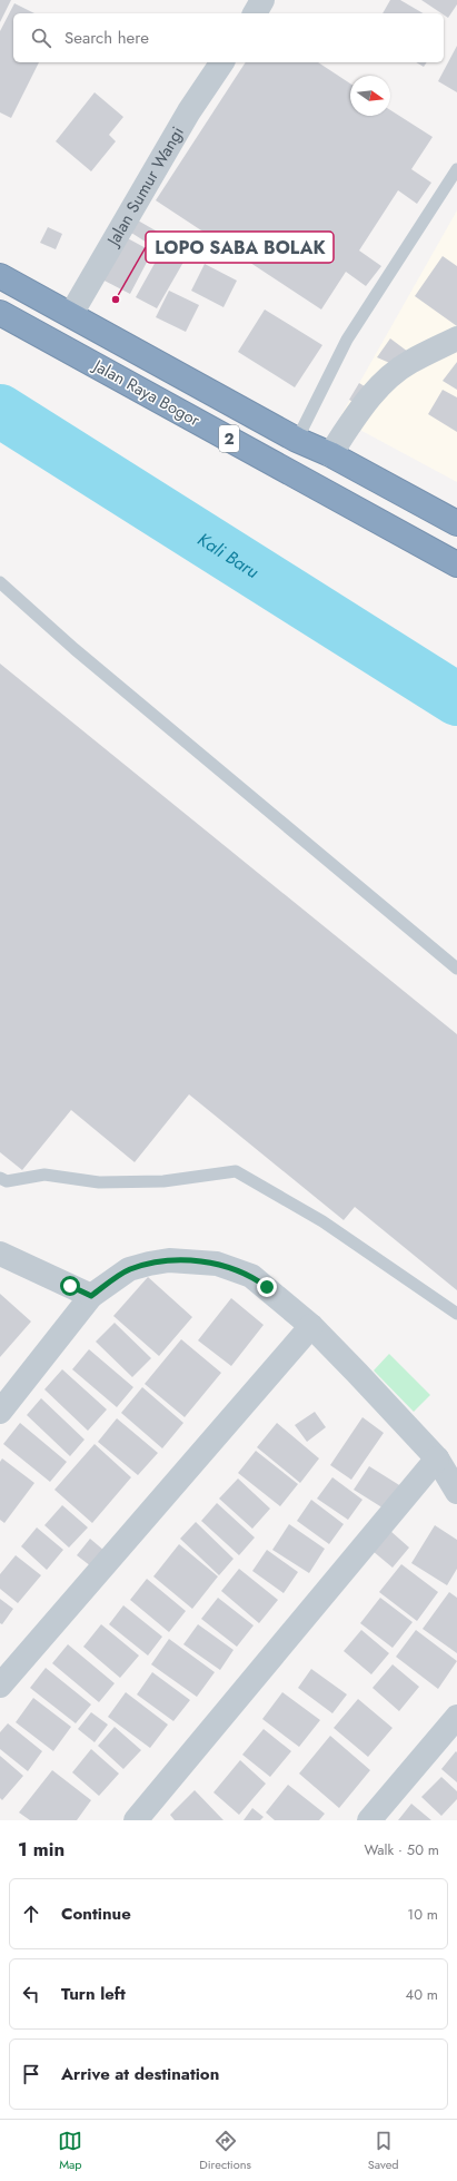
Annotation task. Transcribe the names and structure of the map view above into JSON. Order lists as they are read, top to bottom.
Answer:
{
  "streets": {
    "highway": ["Jalan Raya Bogor", "2"],
    "street": ["Jalan Sumur Wangi"]
  },
  "crossings": [
    ["Jalan Sumur Wangi", "Jalan Raya Bogor"]
  ],
  "water": ["Kali Baru"],
  "places": ["LOPO SABA BOLAK"],
  "north": "right",
  "page": {
    "search": "Search here",
    "heading": ["1 min", "Walk · 50 m"],
    "list": [
      ["Continue", "10 m"],
      ["Turn left", "40 m"],
      "Arrive at destination"
    ],
    "nav": ["Map", "Directions", "Saved"]
  }
}
